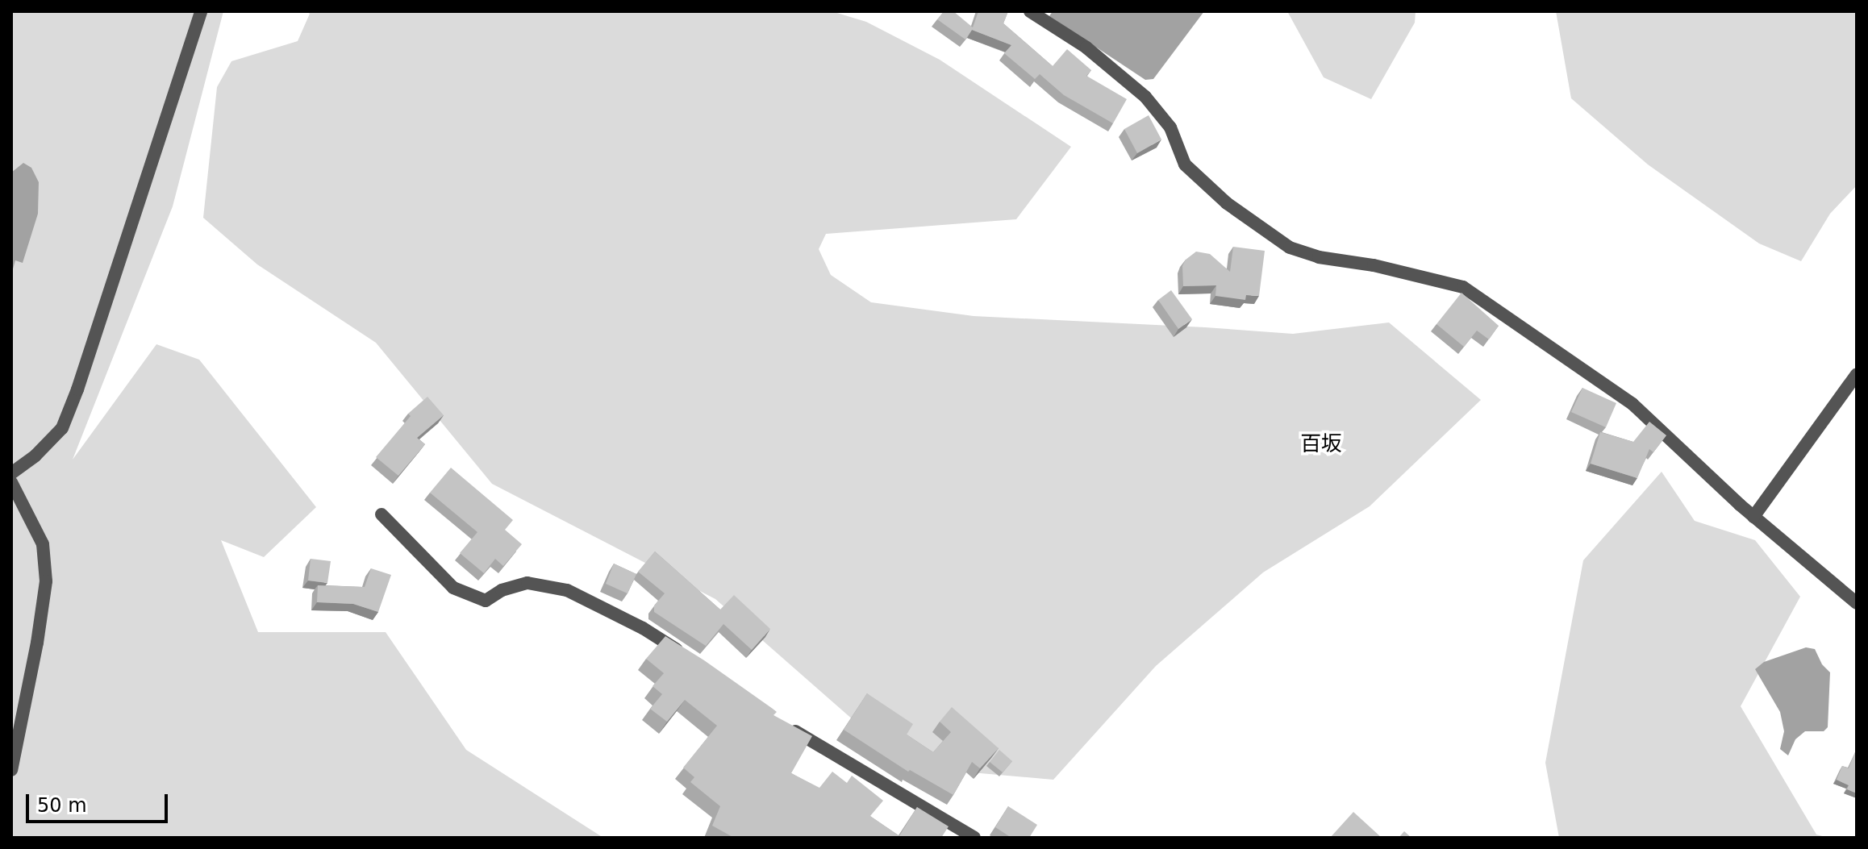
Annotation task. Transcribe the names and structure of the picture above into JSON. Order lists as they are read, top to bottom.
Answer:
{
  "districts": ["百坂"],
  "scale_bar": "50 m"
}
